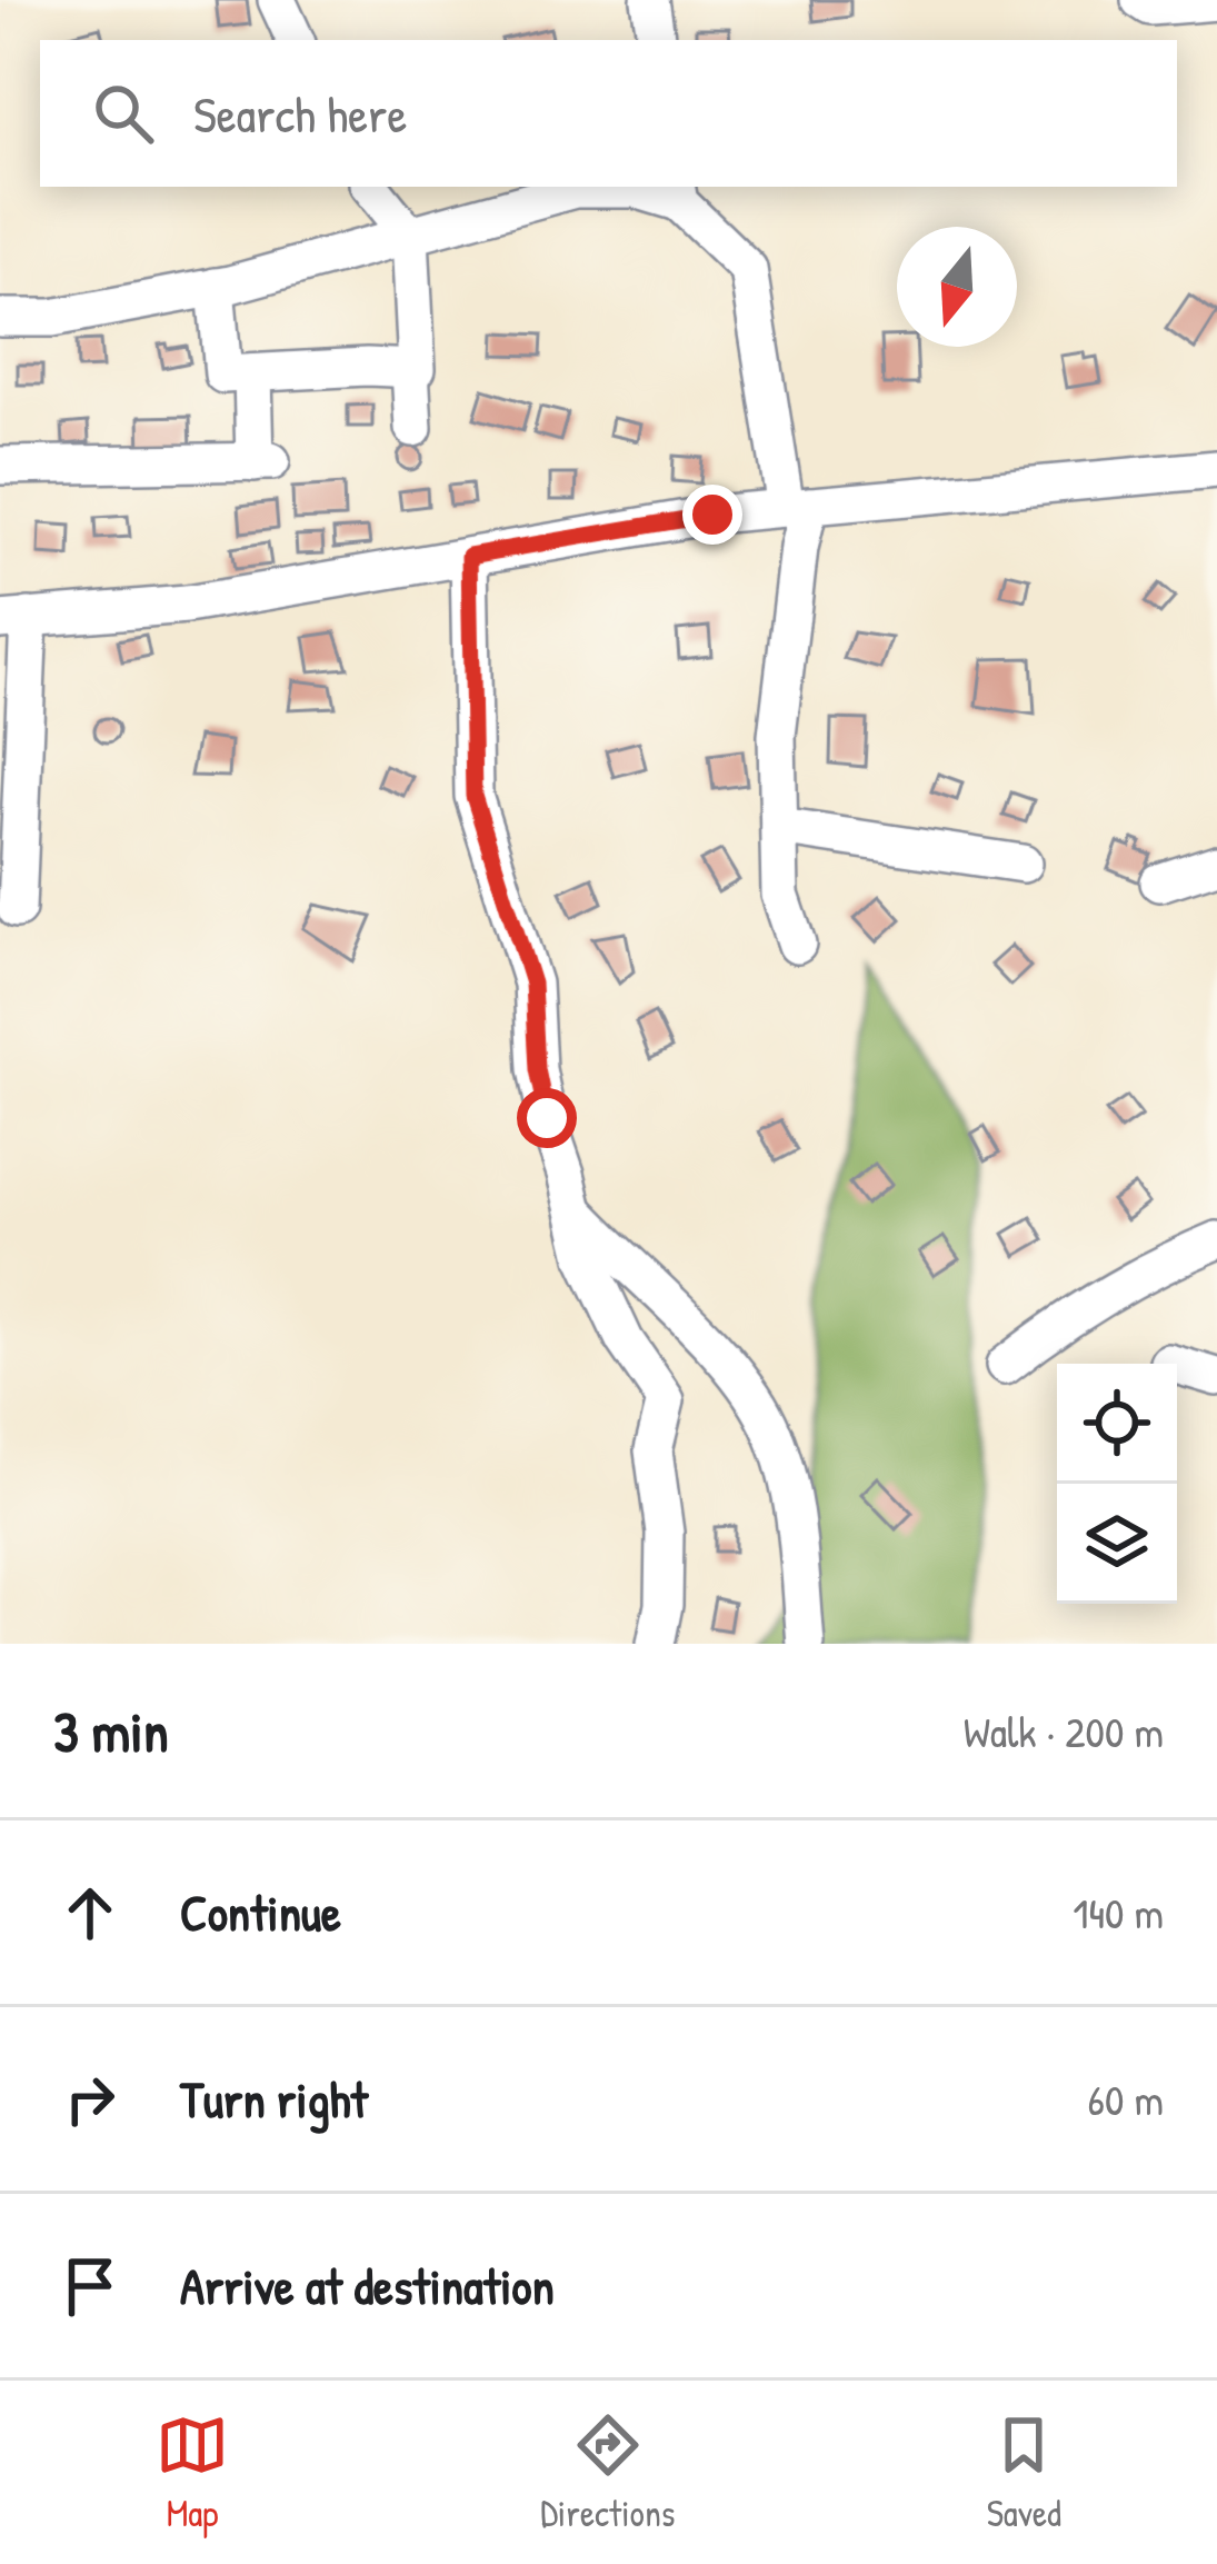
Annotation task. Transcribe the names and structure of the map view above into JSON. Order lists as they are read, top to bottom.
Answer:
{
  "north": "bottom",
  "page": {
    "search": "Search here",
    "heading": ["3 min", "Walk · 200 m"],
    "list": [
      ["Continue", "140 m"],
      ["Turn right", "60 m"],
      "Arrive at destination"
    ],
    "nav": ["Map", "Directions", "Saved"]
  }
}
